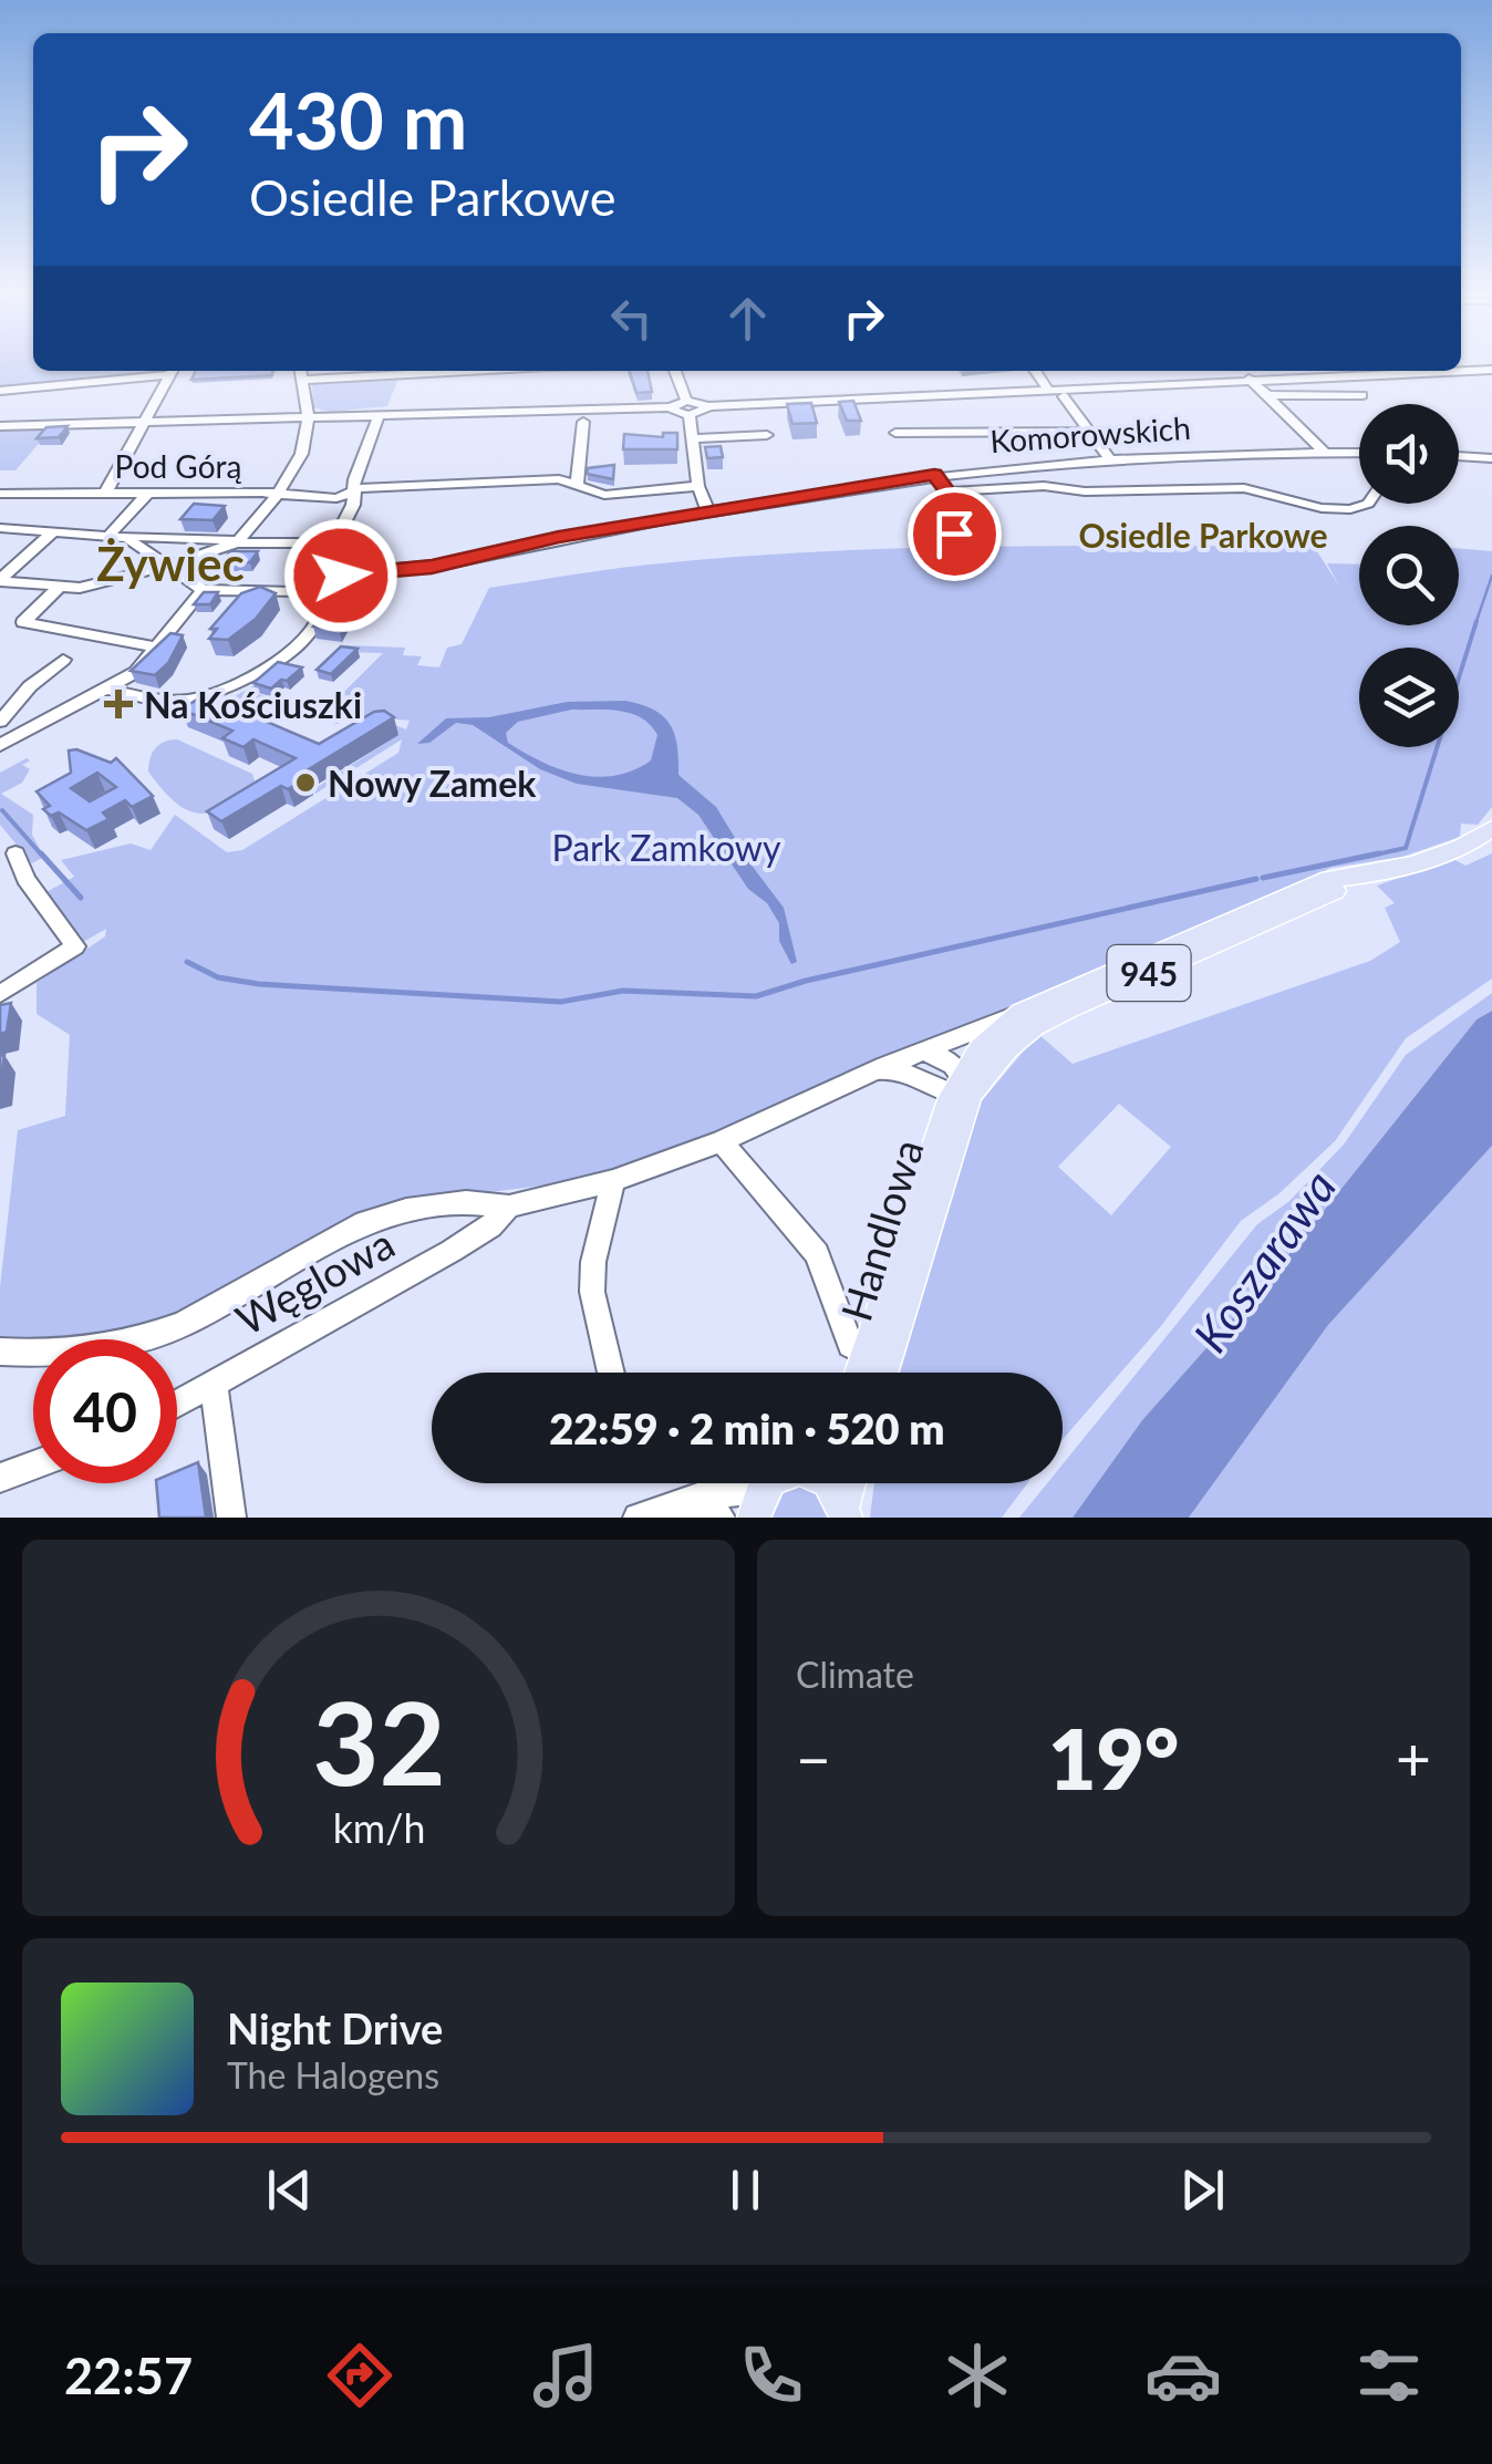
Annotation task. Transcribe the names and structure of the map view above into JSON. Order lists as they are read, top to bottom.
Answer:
{
  "streets": {
    "main road": ["945", "Handlowa"],
    "street": ["Komorowskich", "Pod Górą", "Węglowa"]
  },
  "crossings": [
    ["945", "Handlowa"]
  ],
  "districts": ["Osiedle Parkowe", "Żywiec"],
  "water": ["Koszarawa"],
  "parks": ["Park Zamkowy"],
  "places": {
    "health": ["Na Kościuszki"],
    "other": ["Nowy Zamek"]
  },
  "page": {
    "turn": ["430 m", "Osiedle Parkowe"],
    "limit": "40",
    "trip": "22:59 · 2 min · 520 m",
    "tile": "Climate",
    "heat": ["−", "19°", "+"],
    "song": ["Night Drive", "The Halogens"],
    "tabs": "22:57",
    "gauge": ["32", "km/h"]
  }
}
